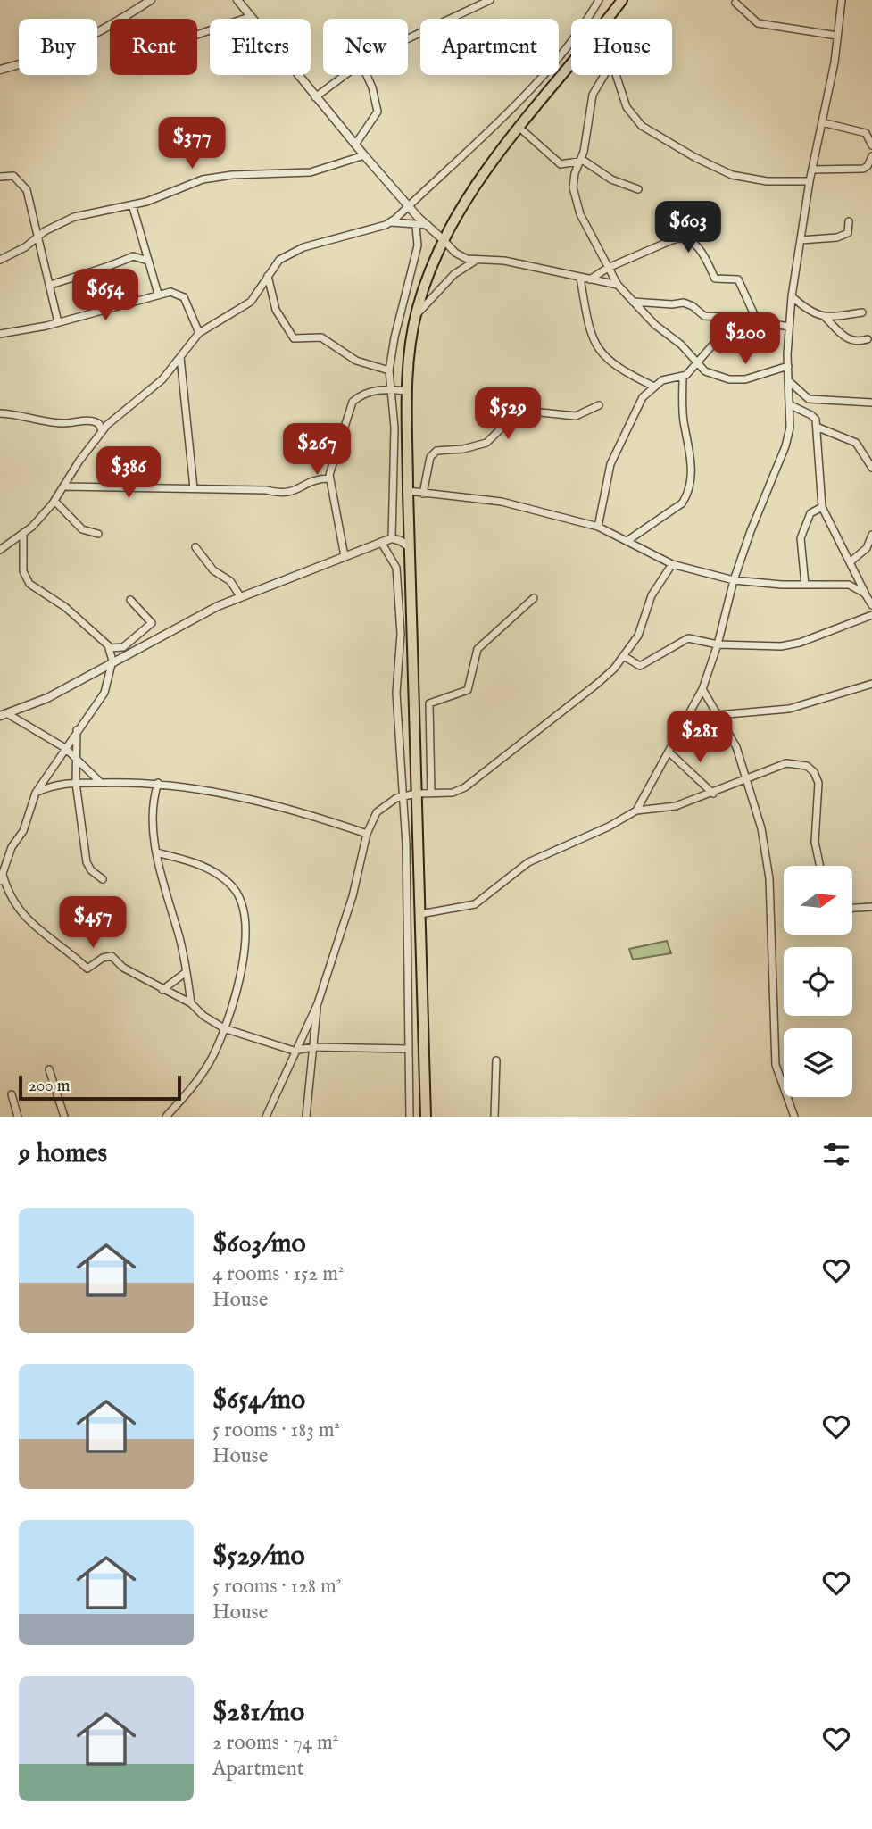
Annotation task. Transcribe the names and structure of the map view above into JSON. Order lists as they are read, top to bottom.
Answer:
{
  "scale_bar": "200 m",
  "north": "right",
  "page": {
    "chip": [
      "Buy",
      "Rent",
      "Filters",
      "New",
      "Apartment",
      "House"
    ],
    "price": [
      "$377",
      "$603",
      "$654",
      "$200",
      "$529",
      "$267",
      "$386",
      "$281",
      "$457"
    ],
    "scale": "200 m",
    "heading": "9 homes",
    "list": [
      {
        "name": "$603/mo",
        "note": "4 rooms · 152 m² · House"
      },
      {
        "name": "$654/mo",
        "note": "5 rooms · 183 m² · House"
      },
      {
        "name": "$529/mo",
        "note": "5 rooms · 128 m² · House"
      },
      {
        "name": "$281/mo",
        "note": "2 rooms · 74 m² · Apartment"
      }
    ]
  }
}
